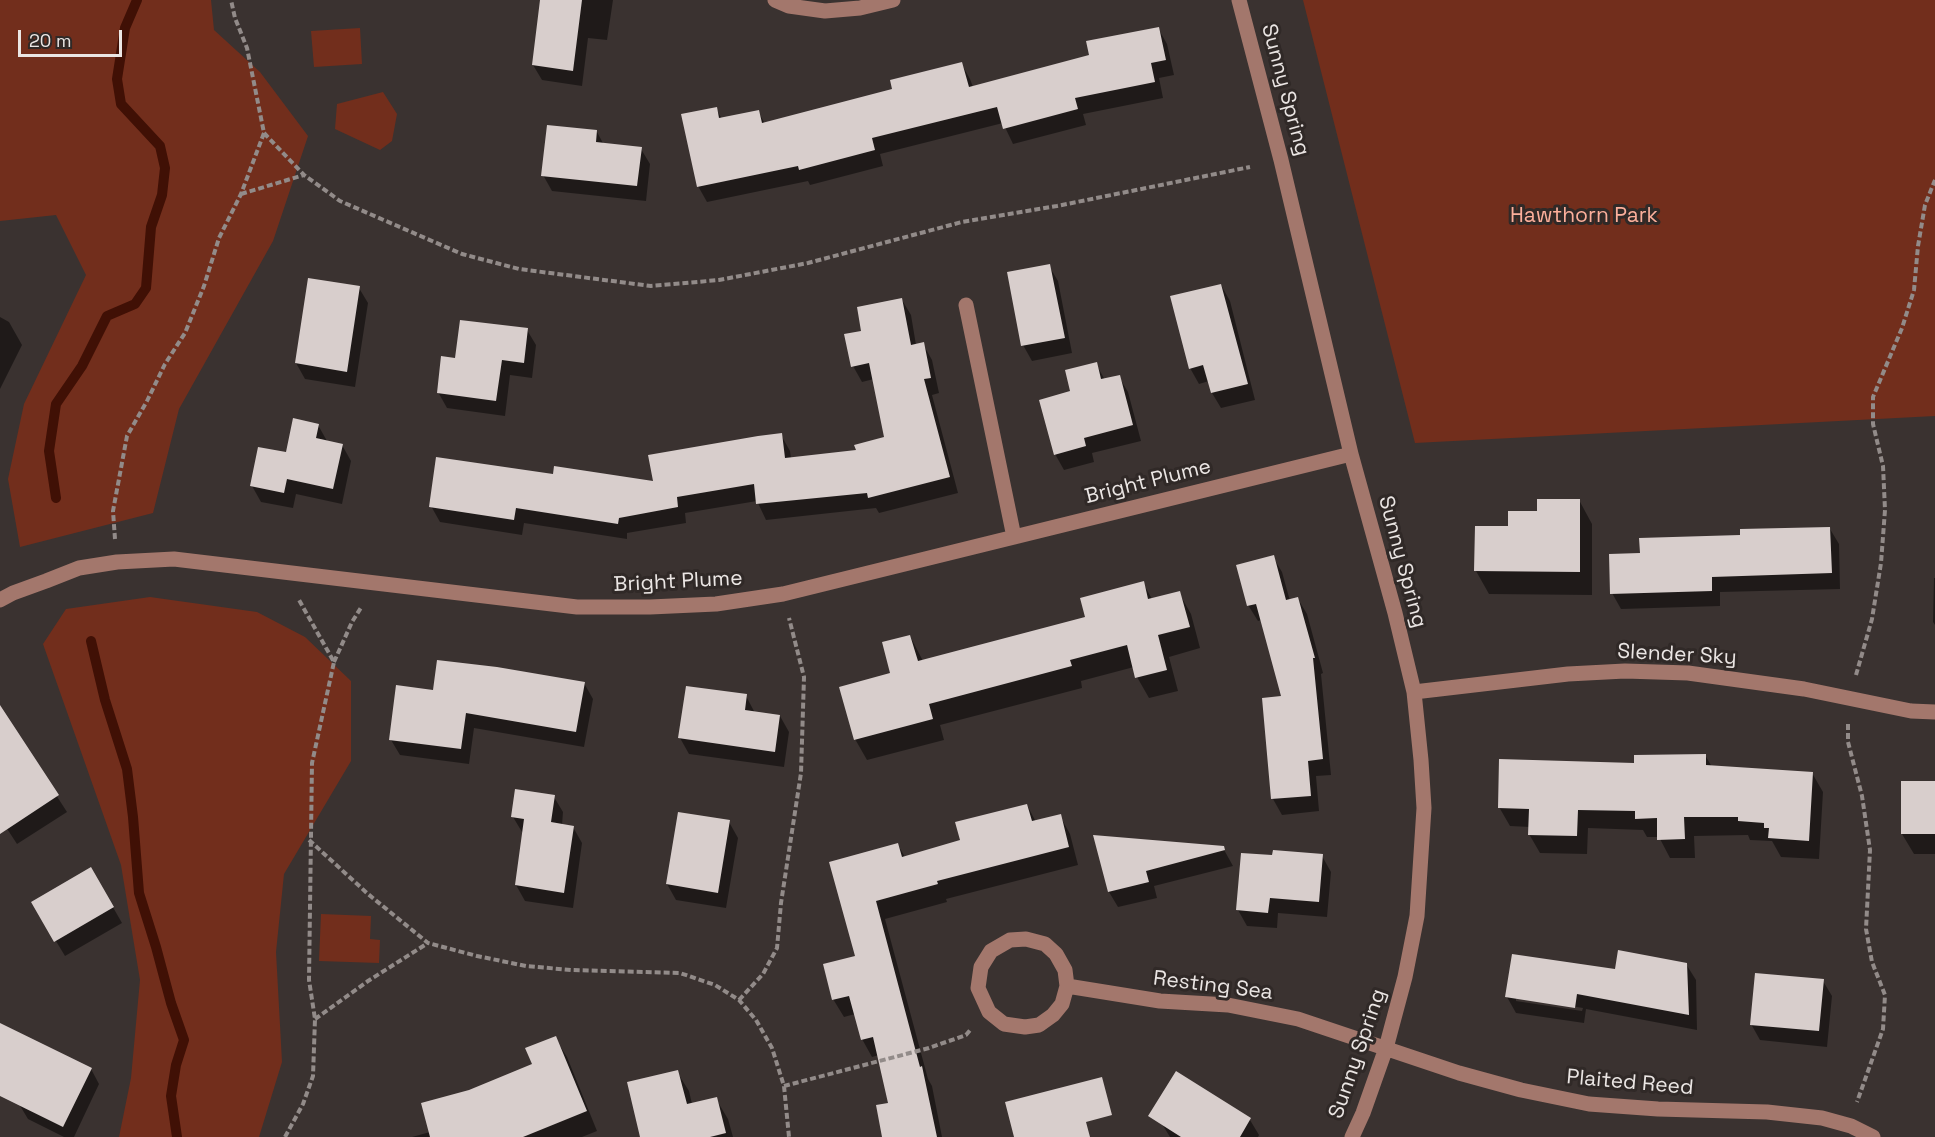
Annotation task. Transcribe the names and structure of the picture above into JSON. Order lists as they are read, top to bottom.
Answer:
{
  "streets": {
    "street": [
      "Sunny Spring",
      "Bright Plume",
      "Slender Sky",
      "Resting Sea",
      "Plaited Reed"
    ]
  },
  "crossings": [
    ["Sunny Spring", "Bright Plume"],
    ["Sunny Spring", "Slender Sky"],
    ["Sunny Spring", "Resting Sea"],
    ["Sunny Spring", "Plaited Reed"],
    ["Resting Sea", "Plaited Reed"]
  ],
  "parks": ["Hawthorn Park"],
  "scale_bar": "20 m"
}
